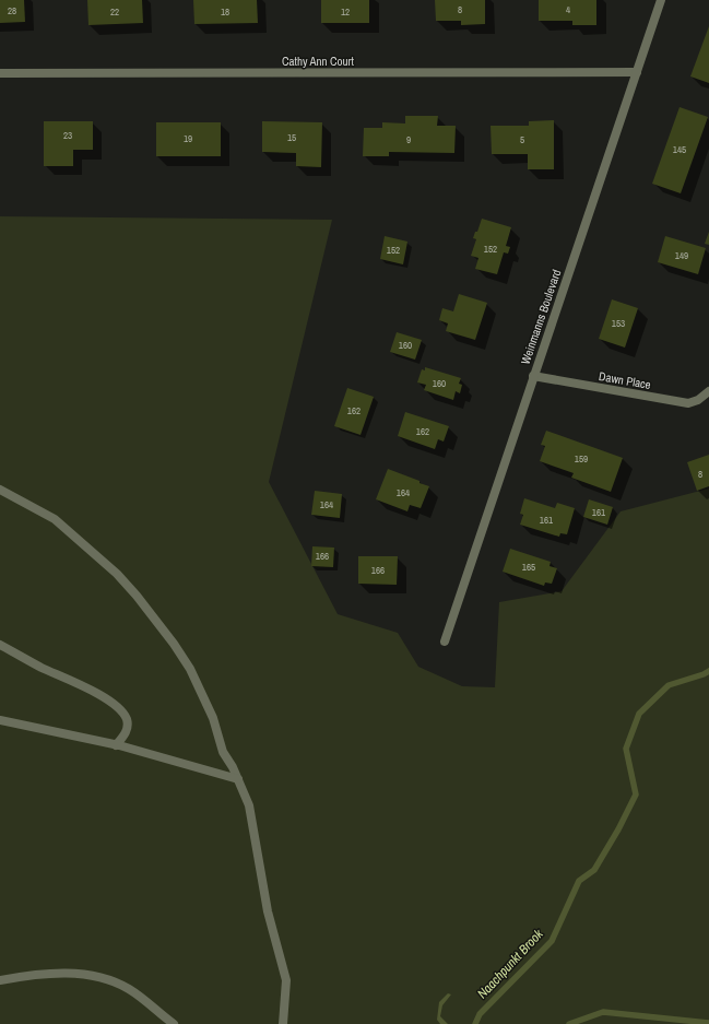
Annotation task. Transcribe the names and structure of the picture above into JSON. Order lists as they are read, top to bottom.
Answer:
{
  "streets": {
    "street": ["Cathy Ann Court", "Weinmanns Boulevard", "Dawn Place"]
  },
  "crossings": [
    ["Cathy Ann Court", "Weinmanns Boulevard"],
    ["Weinmanns Boulevard", "Dawn Place"]
  ],
  "water": ["Naachpunkt Brook"],
  "house_numbers": [
    "8",
    "4",
    "28",
    "22",
    "18",
    "12",
    "23",
    "15",
    "19",
    "9",
    "5",
    "145",
    "152",
    "152",
    "149",
    "153",
    "160",
    "160",
    "162",
    "162",
    "159",
    "8",
    "164",
    "164",
    "161",
    "161",
    "166",
    "165",
    "166"
  ]
}
